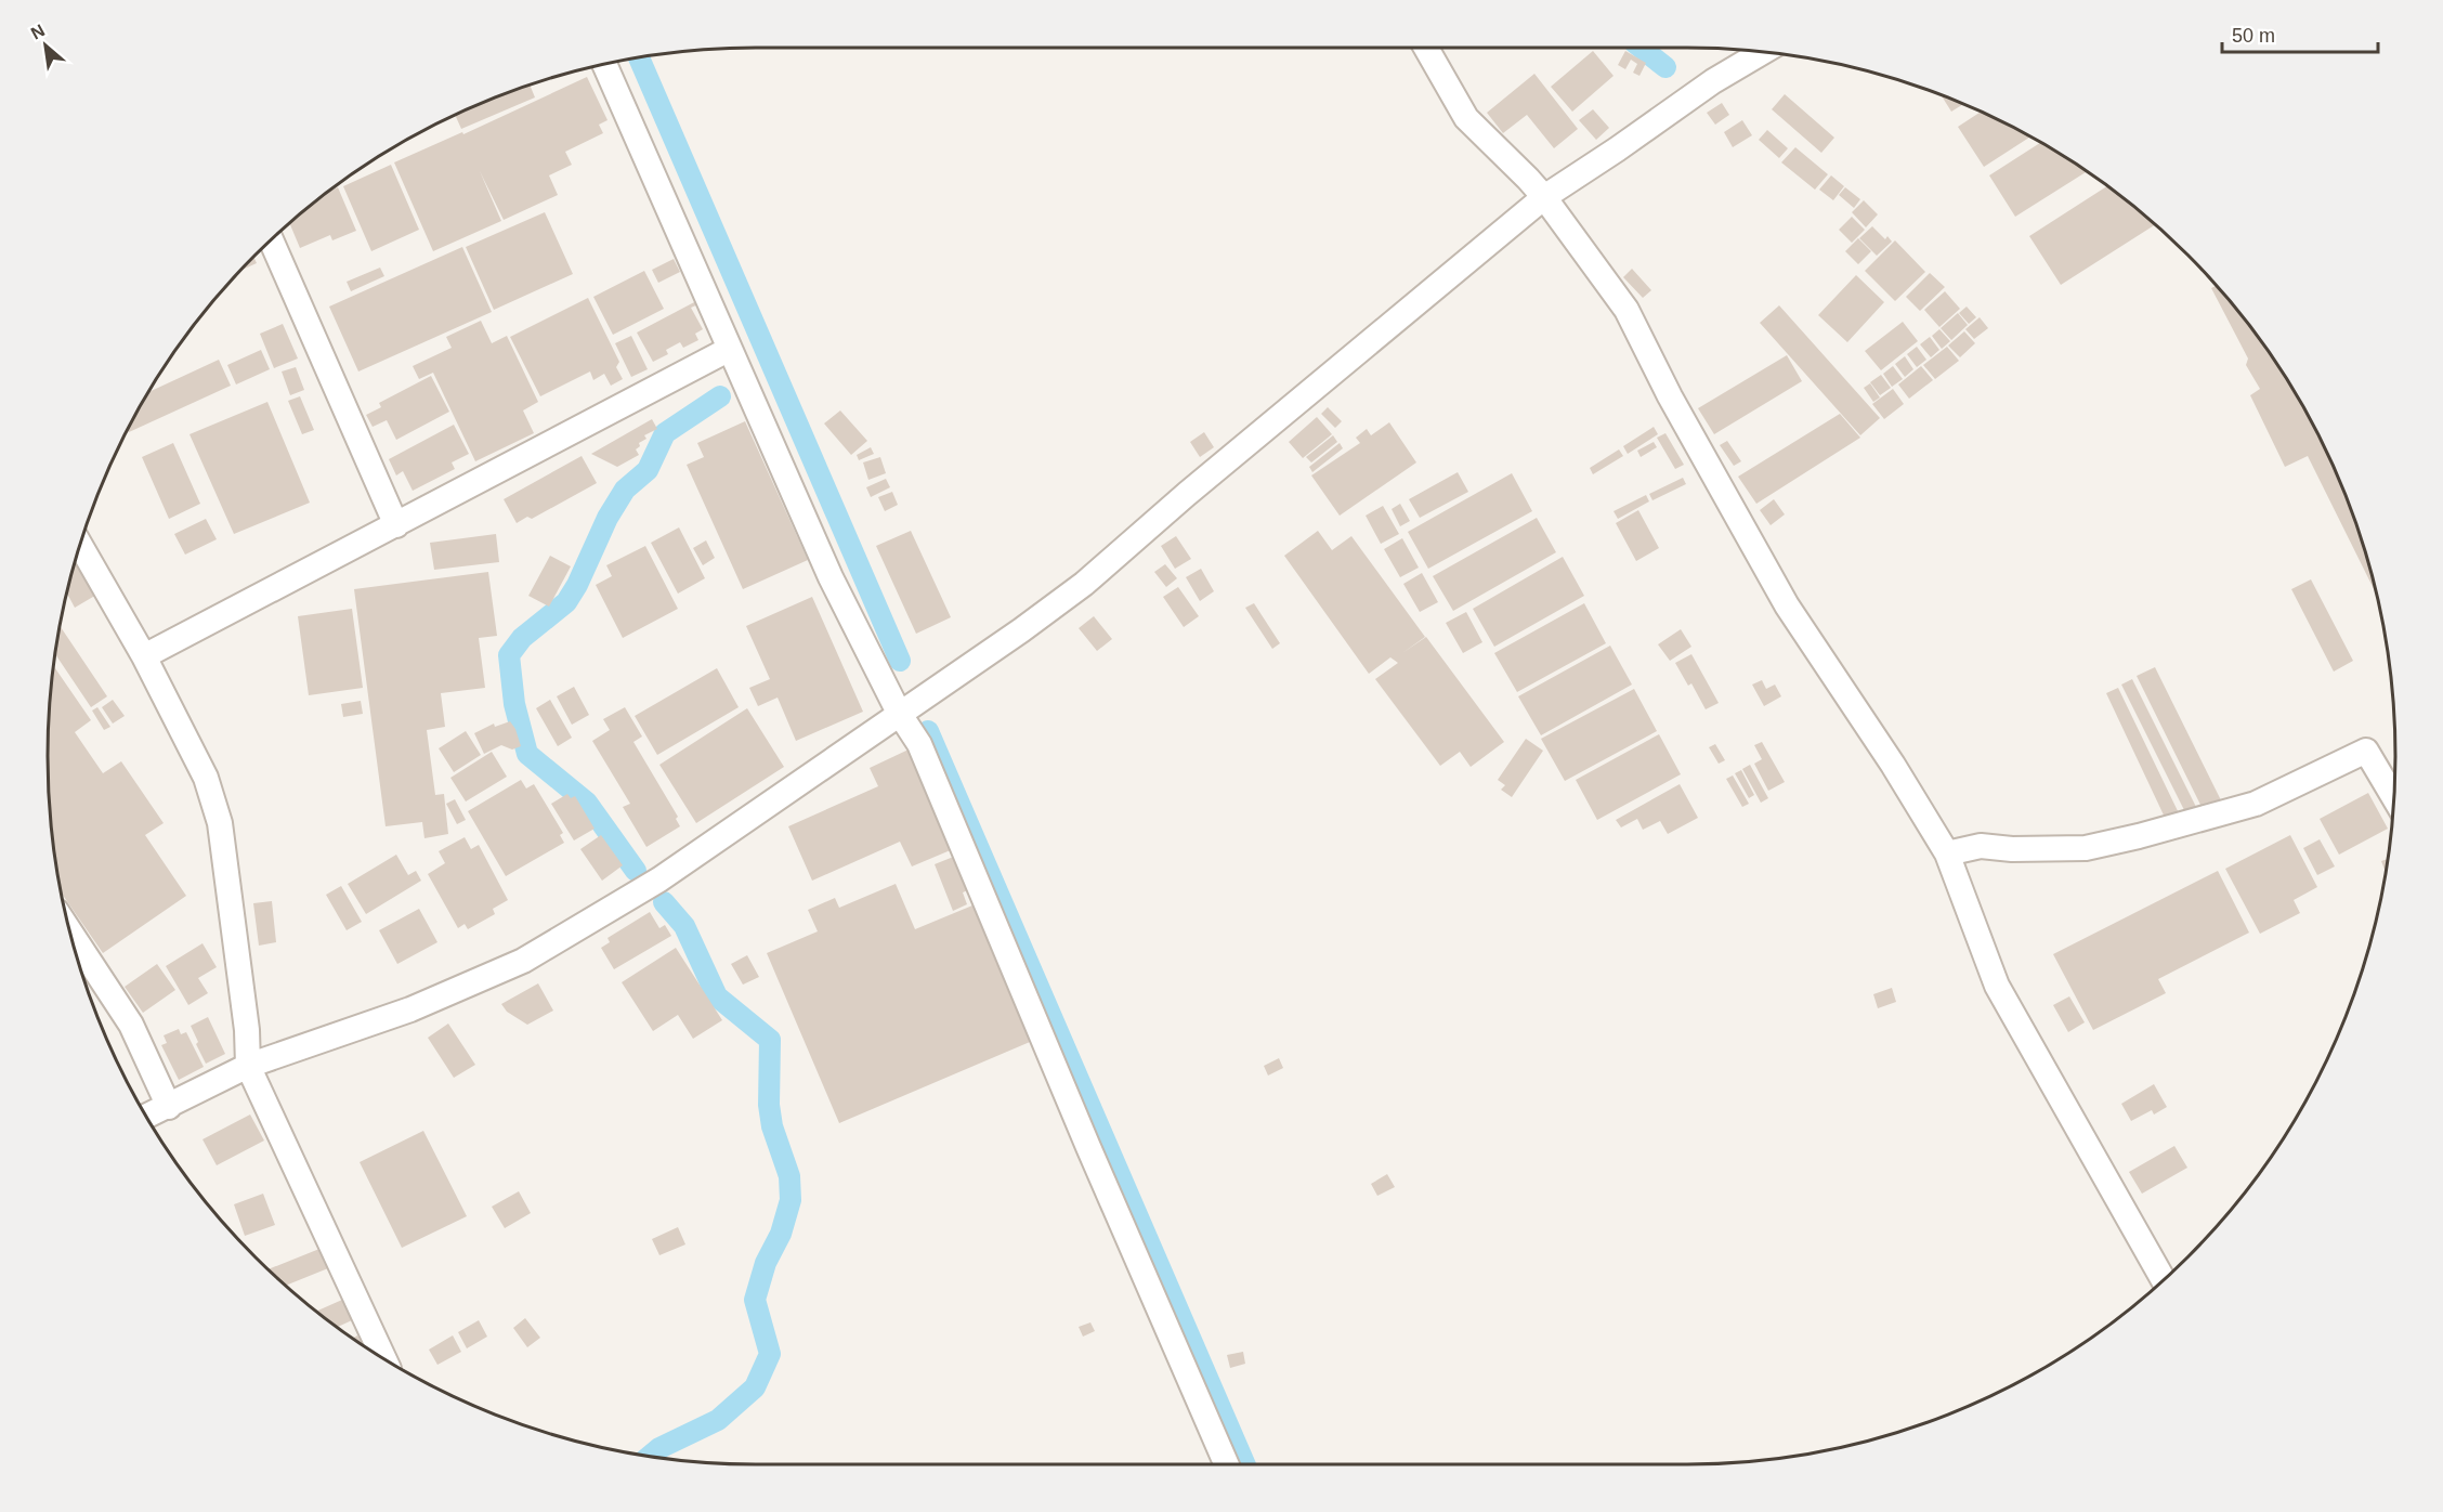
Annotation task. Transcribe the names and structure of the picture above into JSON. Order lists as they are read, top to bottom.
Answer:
{
  "scale_bar": "50 m",
  "north": "top left"
}
